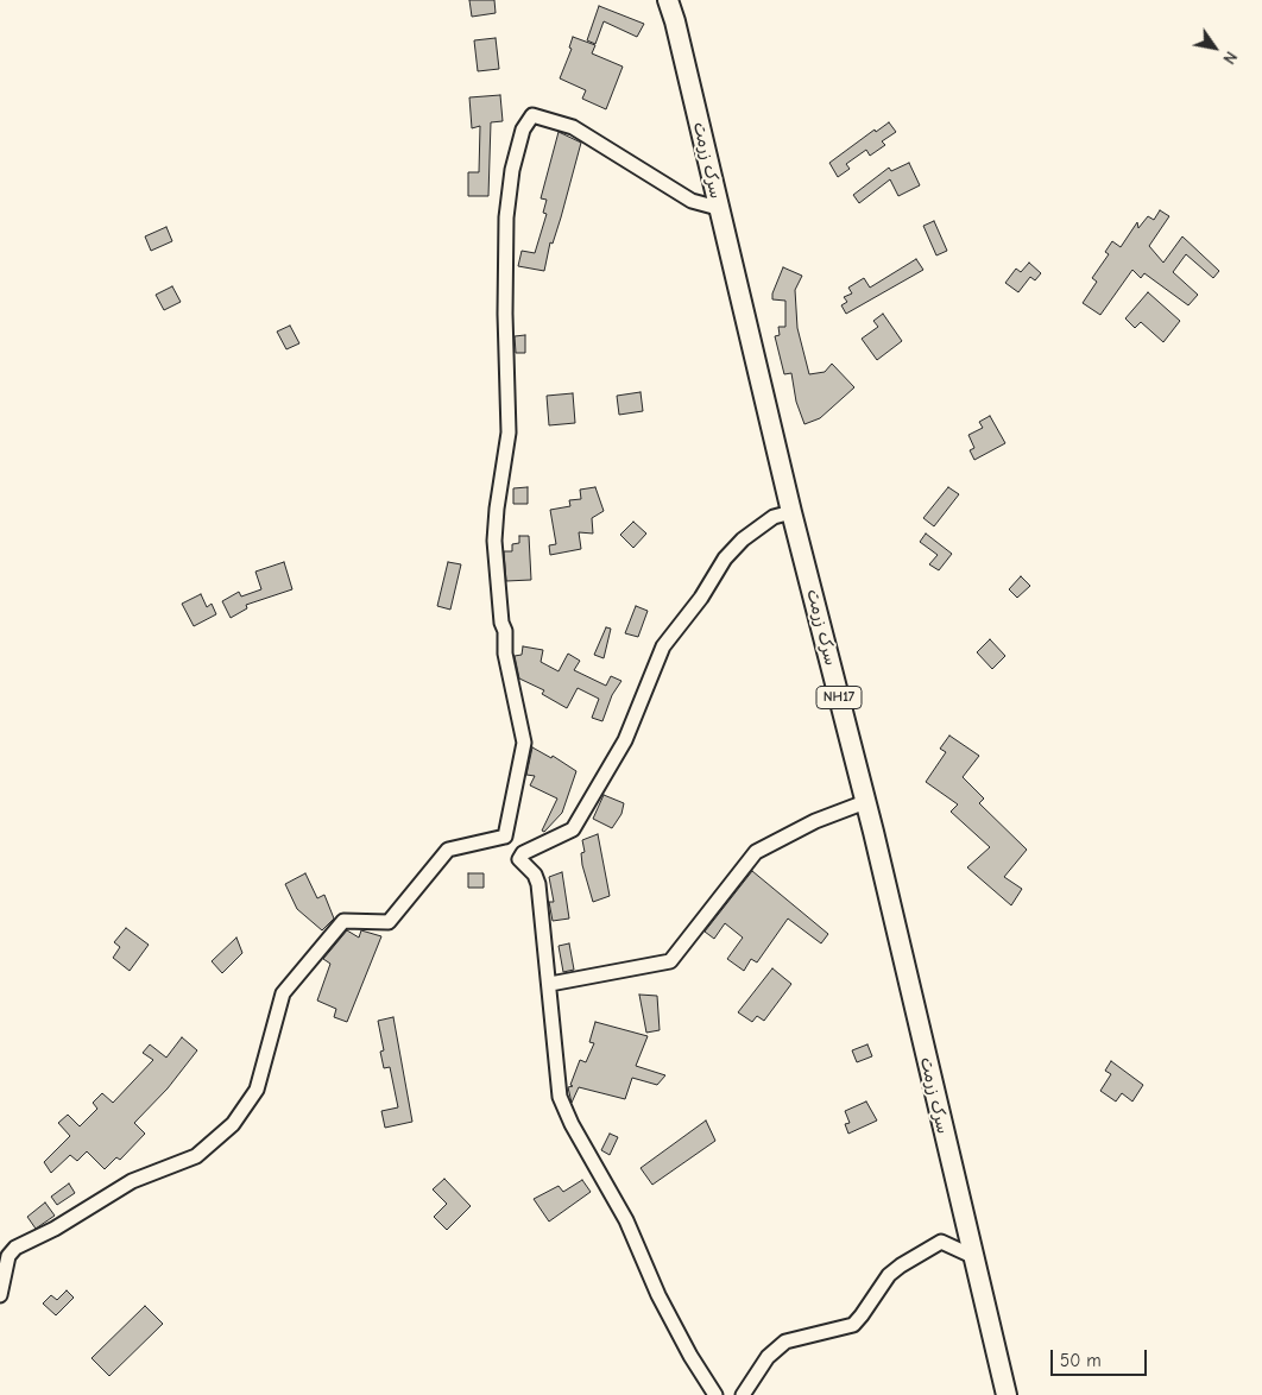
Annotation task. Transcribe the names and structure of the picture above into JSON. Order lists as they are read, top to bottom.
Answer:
{
  "streets": {
    "highway": ["سرک زرمت", "NH17"]
  },
  "scale_bar": "50 m",
  "north": "bottom right"
}
